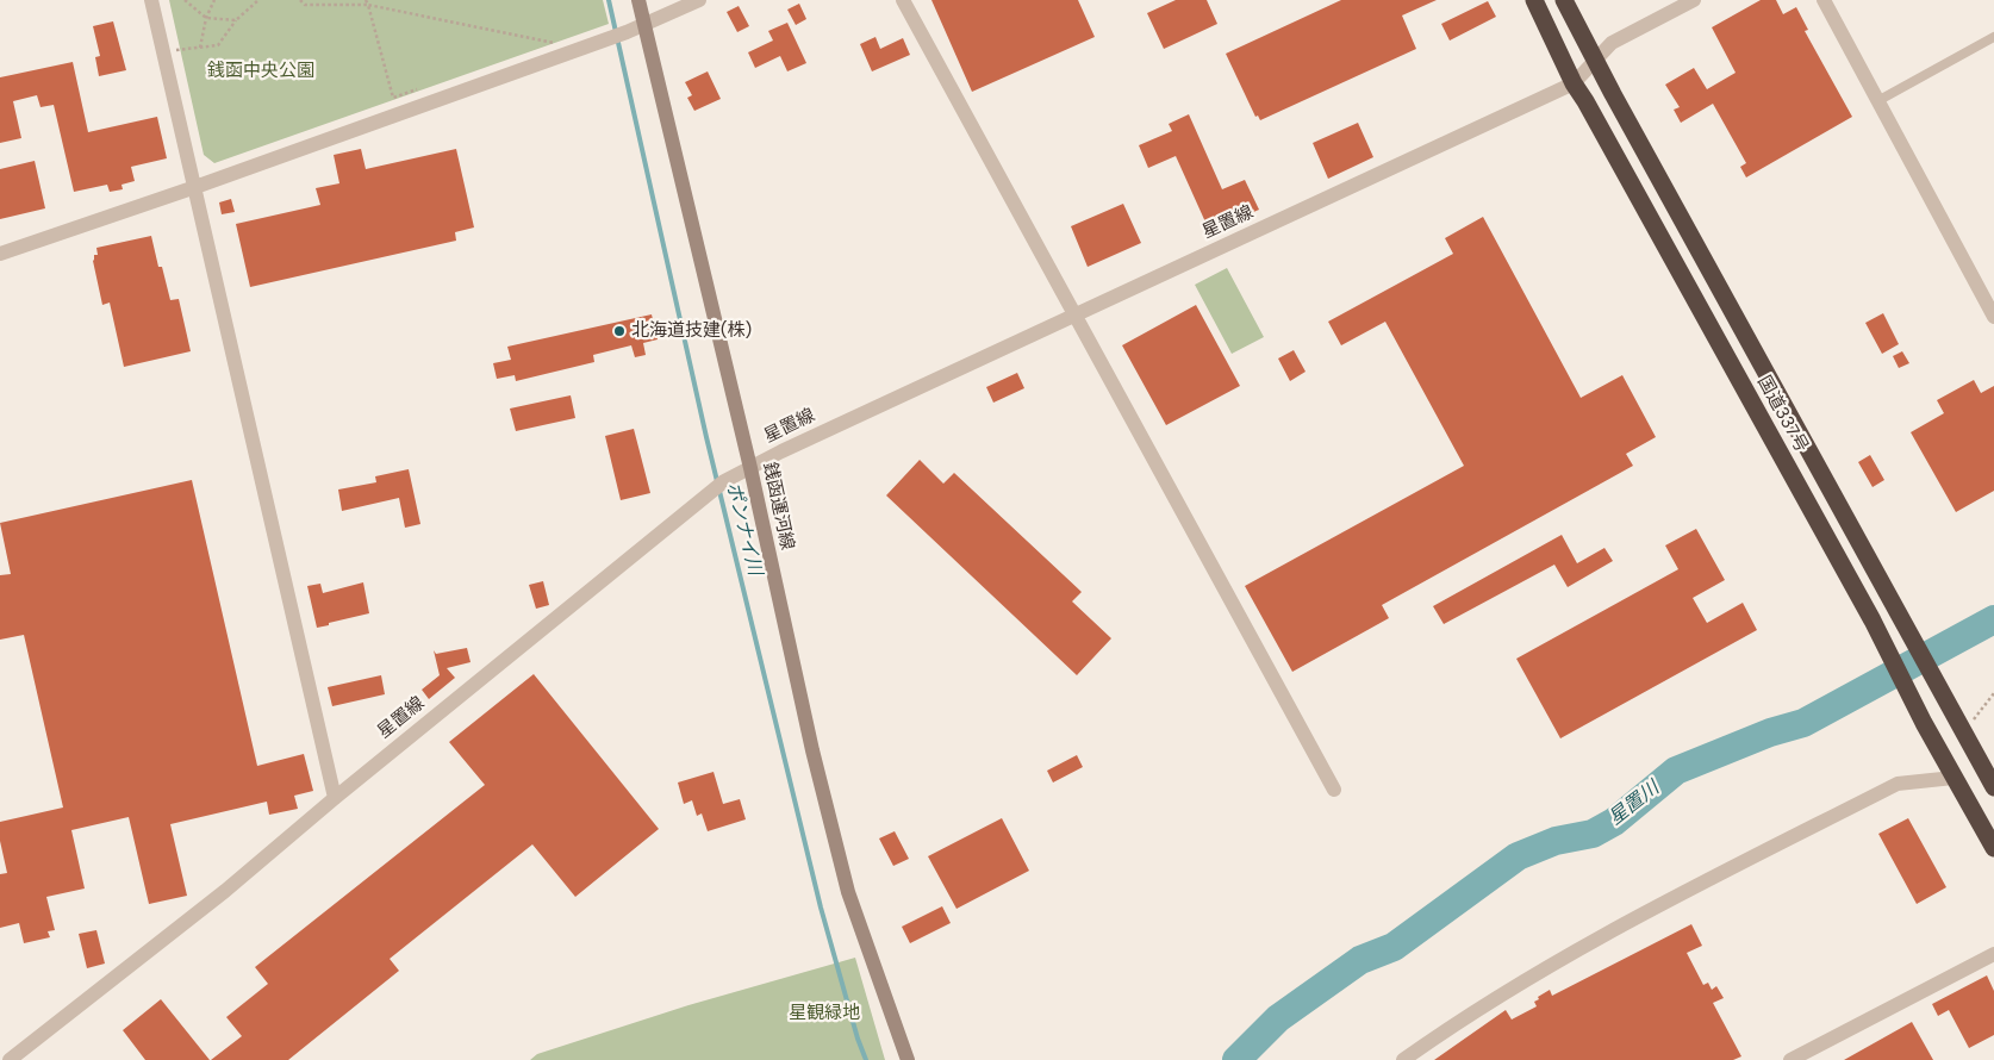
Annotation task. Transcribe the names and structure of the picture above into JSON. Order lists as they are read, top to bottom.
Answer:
{
  "streets": {
    "highway": ["国道337号"],
    "street": ["星置線", "銭函運河線"]
  },
  "crossings": [
    ["星置線", "国道337号"],
    ["星置線", "銭函運河線"]
  ],
  "water": ["ポンナイ川", "星置川"],
  "parks": ["銭函中央公園", "星観緑地"],
  "places": ["北海道技建(株)"]
}
